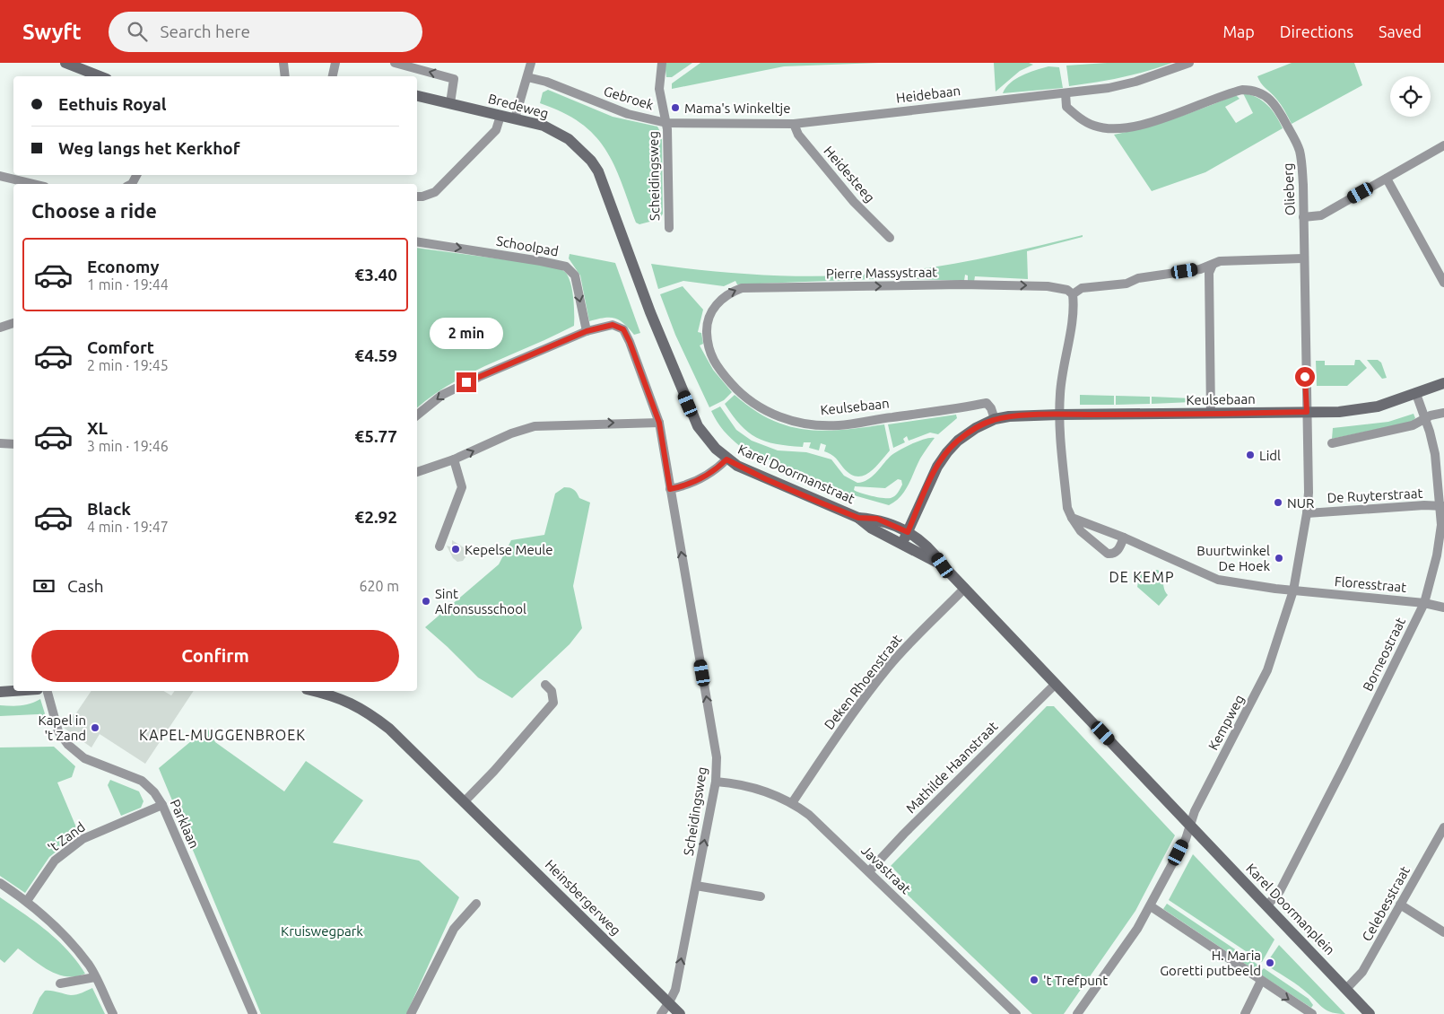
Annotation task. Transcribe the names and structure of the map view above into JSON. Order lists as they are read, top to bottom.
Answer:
{
  "streets": {
    "main road": [
      "Bredeweg",
      "Keulsebaan",
      "Karel Doormanstraat",
      "Heinsbergerweg",
      "Karel Doormanplein"
    ],
    "street": [
      "Heidebaan",
      "Gebroek",
      "Heidesteeg",
      "Scheidingsweg",
      "Olieberg",
      "Schoolpad",
      "Pierre Massystraat",
      "De Ruyterstraat",
      "Floresstraat",
      "Borneostraat",
      "Deken Rhoenstraat",
      "Kempweg",
      "Mathilde Haanstraat",
      "Parklaan",
      "'t Zand",
      "Javastraat",
      "Celebesstraat"
    ]
  },
  "crossings": [
    ["Heidebaan", "Gebroek"],
    ["Heidebaan", "Heidesteeg"],
    ["Heidebaan", "Scheidingsweg"],
    ["Heidebaan", "Olieberg"],
    ["Gebroek", "Scheidingsweg"],
    ["Bredeweg", "Karel Doormanstraat"],
    ["Scheidingsweg", "Schoolpad"],
    ["Scheidingsweg", "Javastraat"],
    ["Scheidingsweg", "Heinsbergerweg"],
    ["Olieberg", "Keulsebaan"],
    ["Olieberg", "Kempweg"],
    ["Pierre Massystraat", "Keulsebaan"],
    ["Keulsebaan", "Karel Doormanstraat"],
    ["Keulsebaan", "Borneostraat"],
    ["Keulsebaan", "Kempweg"],
    ["Karel Doormanstraat", "Deken Rhoenstraat"],
    ["Karel Doormanstraat", "Kempweg"],
    ["Karel Doormanstraat", "Mathilde Haanstraat"],
    ["Karel Doormanstraat", "Karel Doormanplein"],
    ["De Ruyterstraat", "Borneostraat"],
    ["De Ruyterstraat", "Kempweg"],
    ["Floresstraat", "Borneostraat"],
    ["Floresstraat", "Kempweg"],
    ["Borneostraat", "Karel Doormanplein"],
    ["Deken Rhoenstraat", "Javastraat"],
    ["Kempweg", "Karel Doormanplein"],
    ["Mathilde Haanstraat", "Javastraat"],
    ["Parklaan", "'t Zand"],
    ["Celebesstraat", "Karel Doormanplein"]
  ],
  "one_way": ["Scheidingsweg", "Schoolpad", "Pierre Massystraat"],
  "districts": ["DE KEMP", "KAPEL-MUGGENBROEK"],
  "parks": ["Kruiswegpark"],
  "places": [
    "Mama's Winkeltje",
    "Lidl",
    "NUR",
    "Kepelse Meule",
    "Buurtwinkel De Hoek",
    "Sint Alfonsusschool",
    "Kapel in 't Zand",
    "H. Maria Goretti putbeeld",
    "'t Trefpunt"
  ],
  "page": {
    "header": "Swyft",
    "search": "Search here",
    "nav": ["Map", "Directions", "Saved"],
    "banner": ["Eethuis Royal", "Weg langs het Kerkhof"],
    "heading": "Choose a ride",
    "list": [
      {
        "name": "Economy",
        "note": "1 min · 19:44",
        "value": "€3.40"
      },
      {
        "name": "Comfort",
        "note": "2 min · 19:45",
        "value": "€4.59"
      },
      {
        "name": "XL",
        "note": "3 min · 19:46",
        "value": "€5.77"
      },
      {
        "name": "Black",
        "note": "4 min · 19:47",
        "value": "€2.92"
      }
    ],
    "bubble": "2 min",
    "pay": ["Cash", "620 m"],
    "buttons": "Confirm"
  }
}
